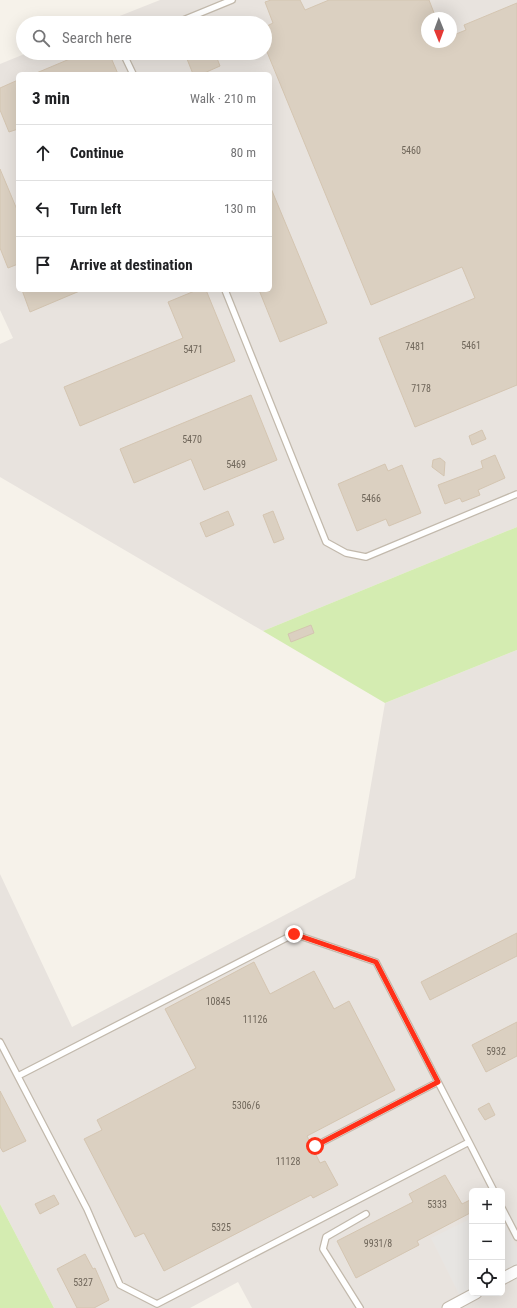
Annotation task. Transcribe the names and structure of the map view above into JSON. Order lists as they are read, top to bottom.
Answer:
{
  "house_numbers": [
    "5460",
    "5461",
    "7481",
    "5471",
    "7178",
    "5470",
    "5469",
    "5466",
    "10845",
    "11126",
    "5932",
    "5306/6",
    "11128",
    "5333",
    "5325",
    "9931/8",
    "5327"
  ],
  "north": "bottom",
  "page": {
    "search": "Search here",
    "heading": ["3 min", "Walk · 210 m"],
    "list": [
      ["Continue", "80 m"],
      ["Turn left", "130 m"],
      "Arrive at destination"
    ],
    "map_buttons": ["+", "−"]
  }
}
